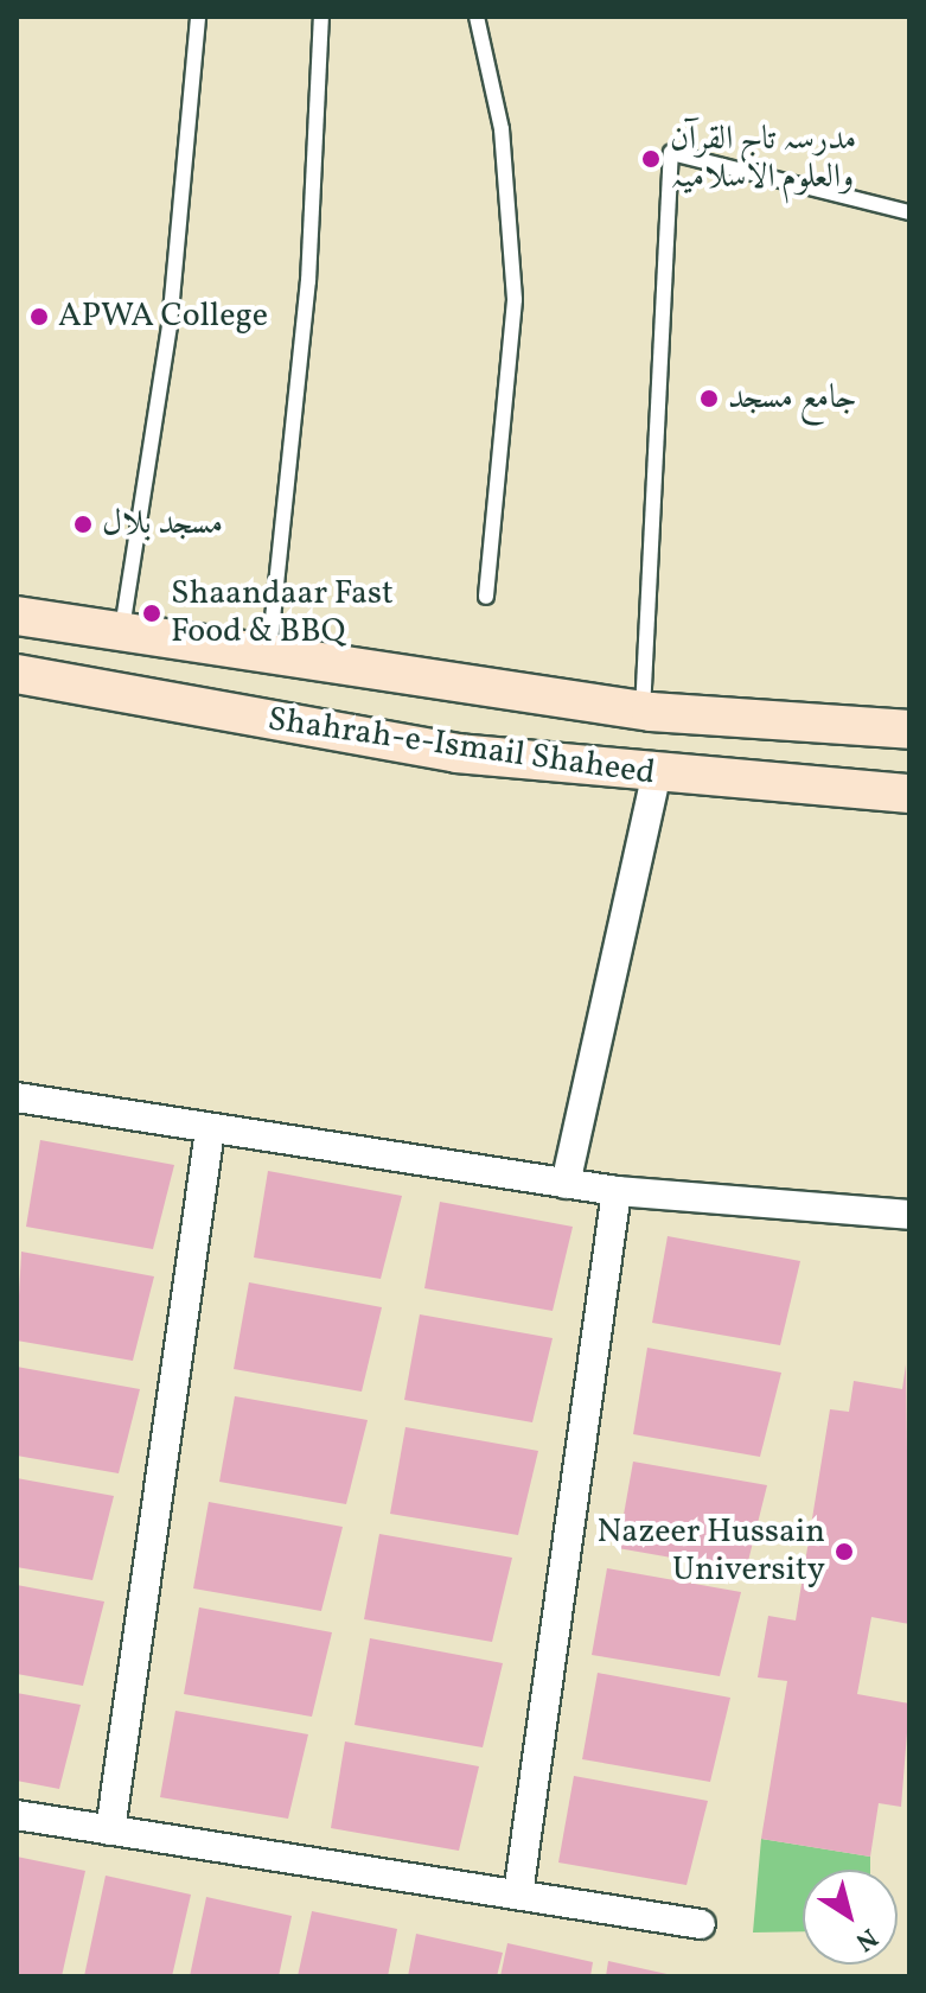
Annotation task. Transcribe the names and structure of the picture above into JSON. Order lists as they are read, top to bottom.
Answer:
{
  "streets": {
    "main road": ["Shahrah-e-Ismail Shaheed"]
  },
  "places": [
    "مدرسہ تاج القرآن والعلوم الاسلامیہ",
    "APWA College",
    "جامع مسجد",
    "مسجد بلال",
    "Shaandaar Fast Food & BBQ",
    "Nazeer Hussain University"
  ],
  "north": "bottom right"
}
